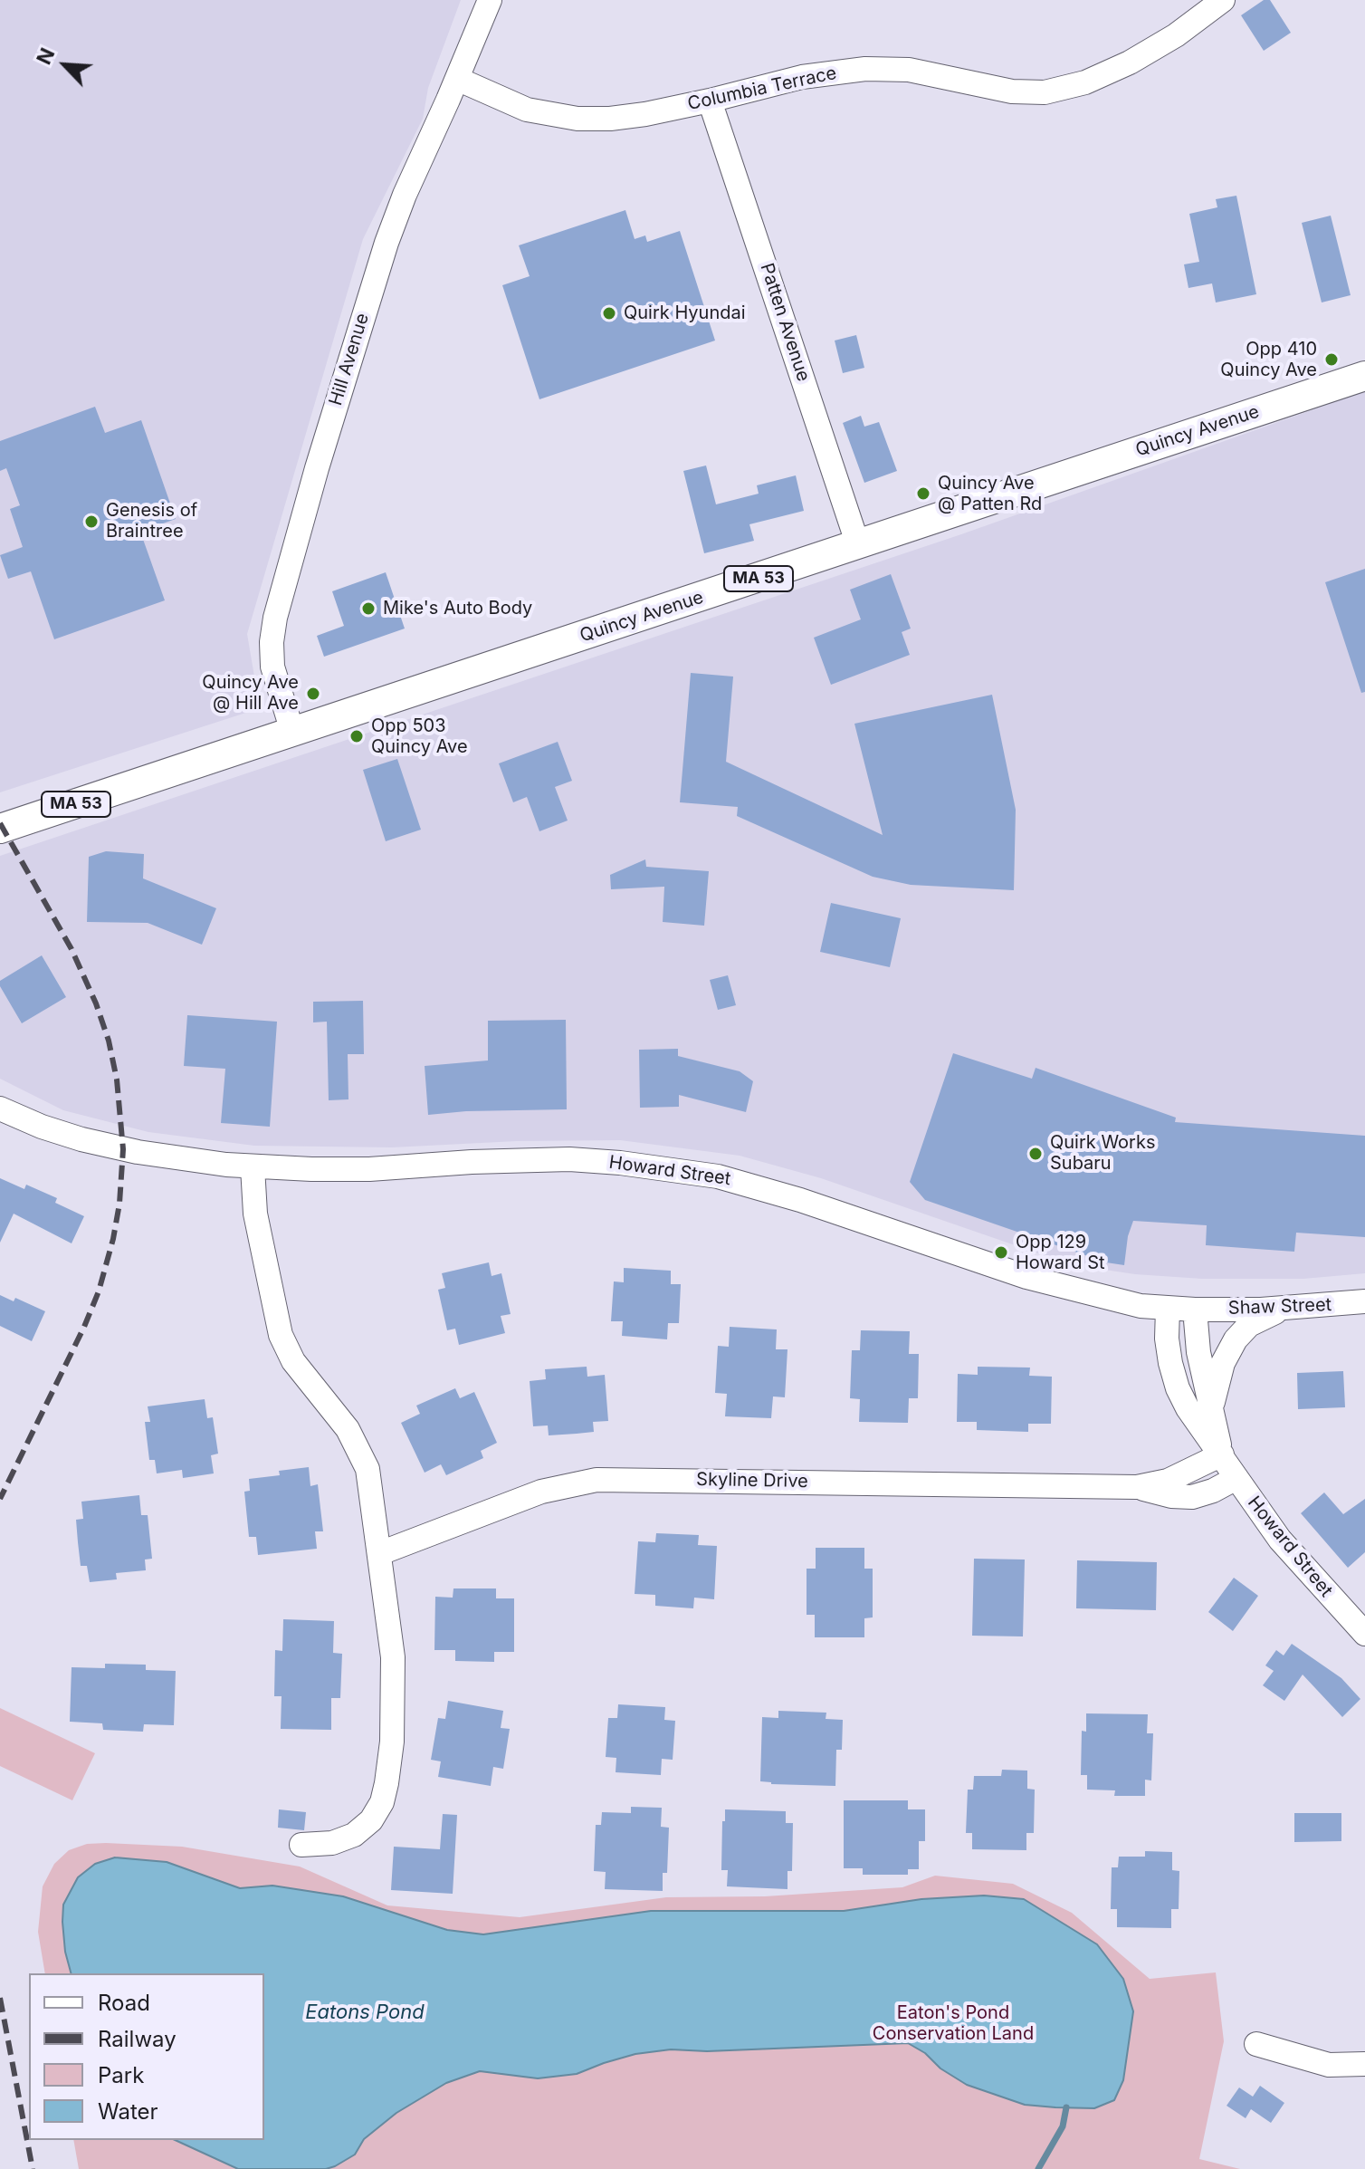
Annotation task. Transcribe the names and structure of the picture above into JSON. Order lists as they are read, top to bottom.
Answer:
{
  "streets": {
    "main road": ["Quincy Avenue", "MA 53"],
    "street": [
      "Columbia Terrace",
      "Patten Avenue",
      "Hill Avenue",
      "Howard Street",
      "Shaw Street",
      "Skyline Drive"
    ]
  },
  "crossings": [
    ["Columbia Terrace", "Patten Avenue"],
    ["Columbia Terrace", "Hill Avenue"],
    ["Patten Avenue", "Quincy Avenue"],
    ["Hill Avenue", "Quincy Avenue"],
    ["Howard Street", "Shaw Street"],
    ["Howard Street", "Skyline Drive"]
  ],
  "water": ["Eatons Pond"],
  "parks": ["Eaton's Pond Conservation Land"],
  "places": [
    "Quirk Hyundai",
    "Opp 410 Quincy Ave",
    "Quincy Ave @ Patten Rd",
    "Genesis of Braintree",
    "Mike's Auto Body",
    "Quincy Ave @ Hill Ave",
    "Opp 503 Quincy Ave",
    "Quirk Works Subaru",
    "Opp 129 Howard St"
  ],
  "legend": [
    "Road",
    "Railway",
    "Park",
    "Water"
  ],
  "north": "top left"
}
